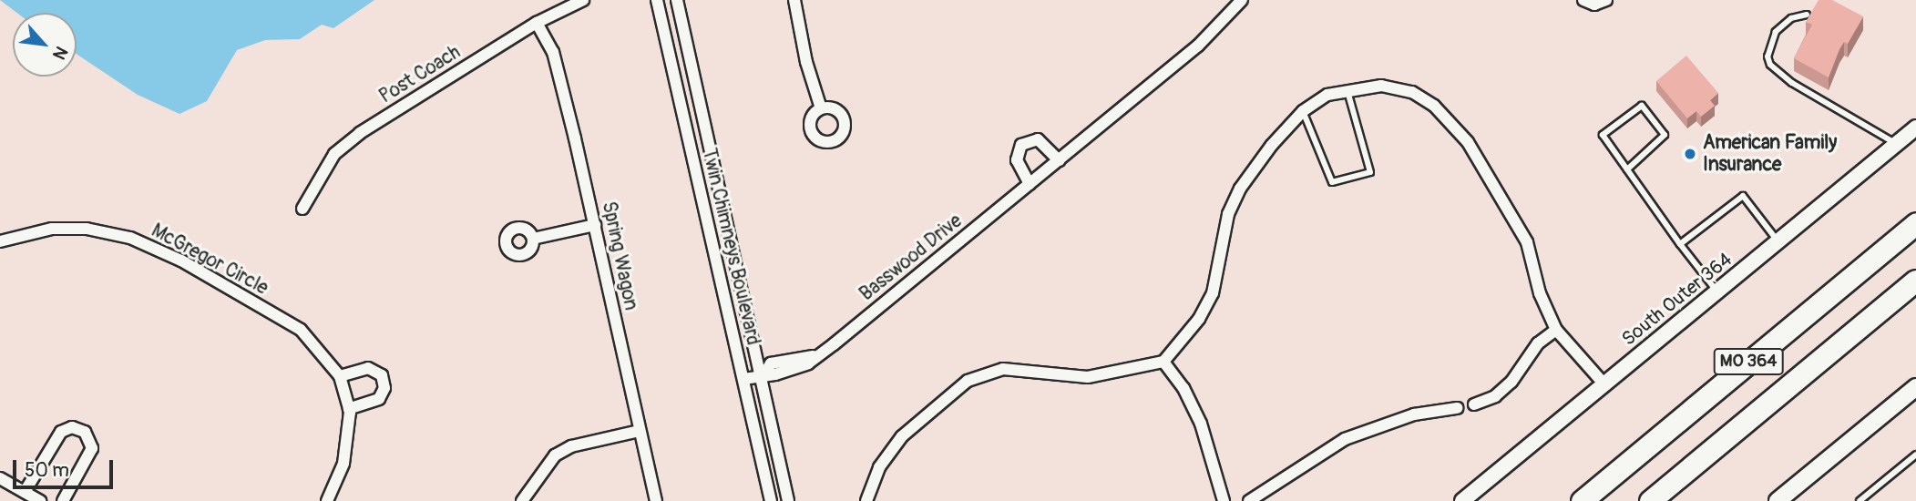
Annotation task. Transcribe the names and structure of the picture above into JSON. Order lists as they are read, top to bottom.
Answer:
{
  "streets": {
    "highway": ["MO 364"],
    "street": [
      "Post Coach",
      "Twin Chimneys Boulevard",
      "Spring Wagon",
      "Basswood Drive",
      "McGregor Circle",
      "South Outer 364"
    ]
  },
  "crossings": [
    ["Post Coach", "Spring Wagon"],
    ["Twin Chimneys Boulevard", "Basswood Drive"]
  ],
  "places": ["American Family Insurance"],
  "scale_bar": "50 m",
  "north": "bottom right"
}
